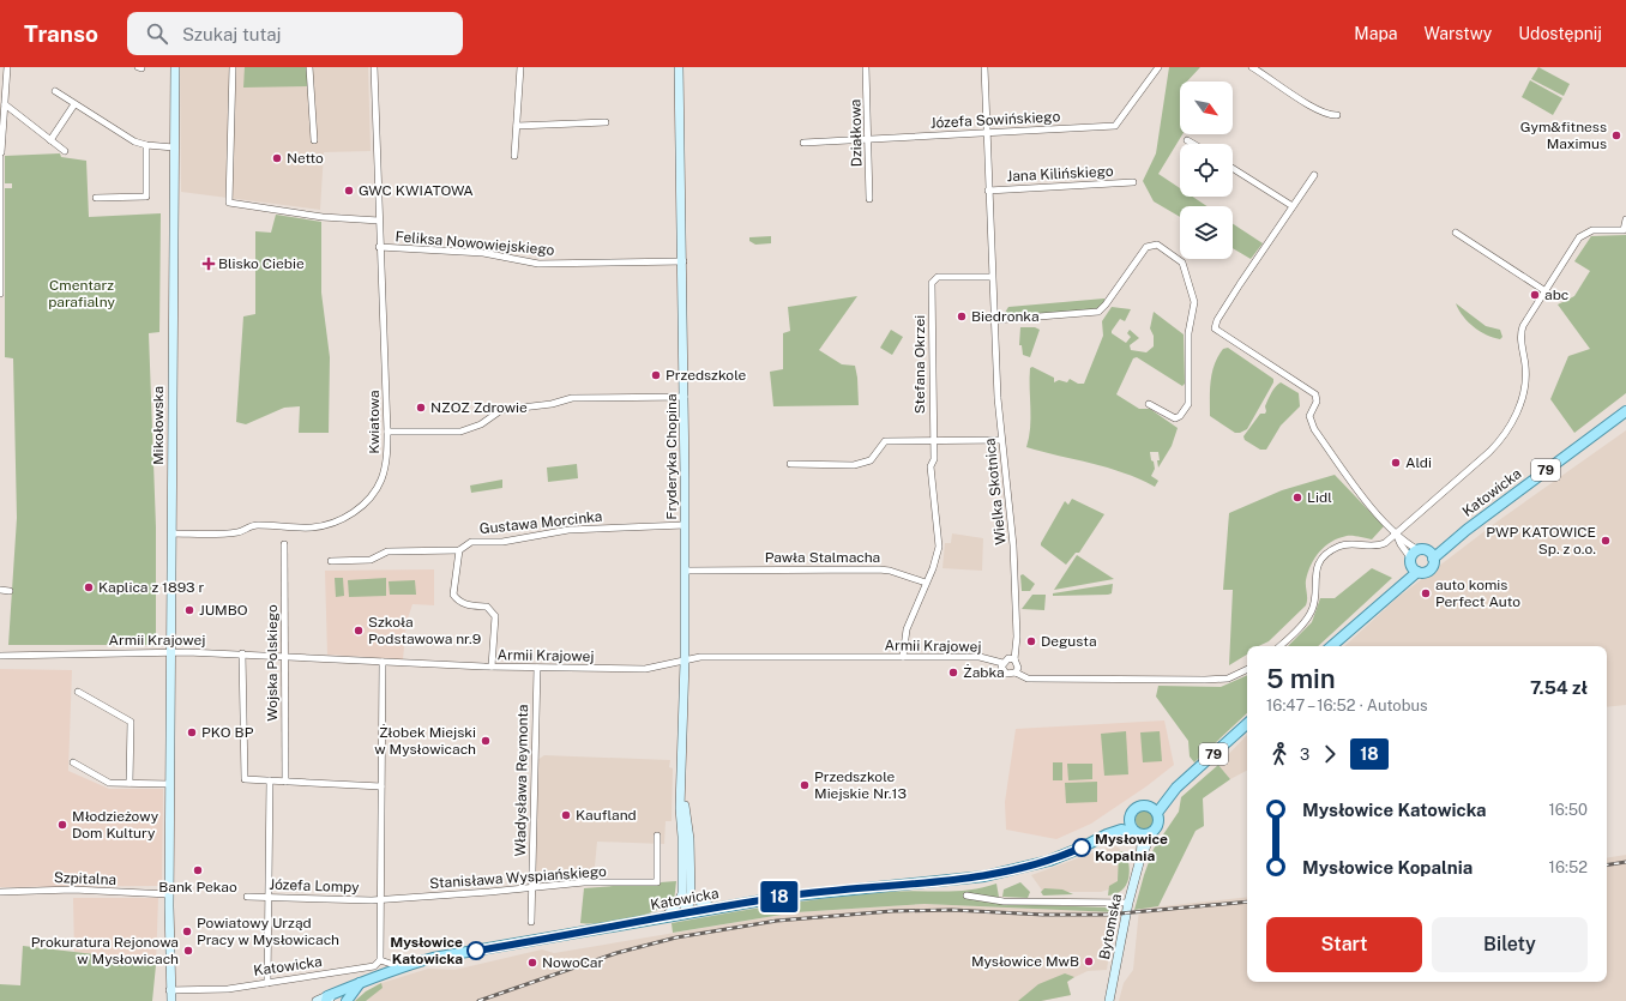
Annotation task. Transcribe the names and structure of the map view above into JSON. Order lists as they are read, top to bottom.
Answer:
{
  "streets": {
    "main road": ["79", "Katowicka"],
    "street": [
      "Józefa Sowińskiego",
      "Działkowa",
      "Jana Kilińskiego",
      "Feliksa Nowowiejskiego",
      "Stefana Okrzei",
      "Kwiatowa",
      "Mikołowska",
      "Fryderyka Chopina",
      "Wielka Skotnica",
      "Gustawa Morcinka",
      "Pawła Stalmacha",
      "Armii Krajowej",
      "Wojska Polskiego",
      "Władysława Reymonta",
      "Stanisława Wyspiańskiego",
      "Szpitalna",
      "Józefa Lompy",
      "Bytomska"
    ]
  },
  "crossings": [
    ["Józefa Sowińskiego", "Działkowa"],
    ["Józefa Sowińskiego", "Wielka Skotnica"],
    ["Jana Kilińskiego", "Wielka Skotnica"],
    ["Feliksa Nowowiejskiego", "Kwiatowa"],
    ["Feliksa Nowowiejskiego", "Fryderyka Chopina"],
    ["Stefana Okrzei", "Wielka Skotnica"],
    ["Kwiatowa", "Mikołowska"],
    ["Mikołowska", "Katowicka"],
    ["Mikołowska", "Armii Krajowej"],
    ["Mikołowska", "Szpitalna"],
    ["Fryderyka Chopina", "Katowicka"],
    ["Fryderyka Chopina", "Gustawa Morcinka"],
    ["Fryderyka Chopina", "Pawła Stalmacha"],
    ["Fryderyka Chopina", "Armii Krajowej"],
    ["79", "Katowicka"],
    ["79", "Bytomska"],
    ["Wielka Skotnica", "Armii Krajowej"],
    ["Katowicka", "Bytomska"],
    ["Armii Krajowej", "Wojska Polskiego"],
    ["Armii Krajowej", "Władysława Reymonta"],
    ["Władysława Reymonta", "Stanisława Wyspiańskiego"],
    ["Stanisława Wyspiańskiego", "Józefa Lompy"]
  ],
  "parks": ["Cmentarz parafialny"],
  "places": {
    "other": [
      "Gym&fitness Maximus",
      "Netto",
      "GWC KWIATOWA",
      "abc",
      "Biedronka",
      "Przedszkole",
      "NZOZ Zdrowie",
      "Aldi",
      "Lidl",
      "PWP KATOWICE Sp. z o.o.",
      "Kaplica z 1893 r",
      "auto komis Perfect Auto",
      "JUMBO",
      "Szkoła Podstawowa nr.9",
      "Degusta",
      "Żabka",
      "PKO BP",
      "Żłobek Miejski w Mysłowicach",
      "Przedszkole Miejskie Nr.13",
      "Kaufland",
      "Młodzieżowy Dom Kultury",
      "Mysłowice Kopalnia",
      "Bank Pekao",
      "Powiatowy Urząd Pracy w Mysłowicach",
      "Prokuratura Rejonowa w Mysłowicach",
      "Mysłowice Katowicka",
      "Mysłowice MwB",
      "NowoCar"
    ],
    "health": ["Blisko Ciebie"]
  },
  "lines": ["bus line 18"],
  "north": "bottom right",
  "page": {
    "header": "Transo",
    "search": "Szukaj tutaj",
    "nav": ["Mapa", "Warstwy", "Udostępnij"],
    "on_map": "18",
    "heading": ["5 min", "16:47 – 16:52 · Autobus", "7.54 zł"],
    "legs": ["3", "18"],
    "list": [
      {
        "name": "Mysłowice Katowicka",
        "value": "16:50"
      },
      {
        "name": "Mysłowice Kopalnia",
        "value": "16:52"
      }
    ],
    "buttons": ["Start", "Bilety"]
  }
}
